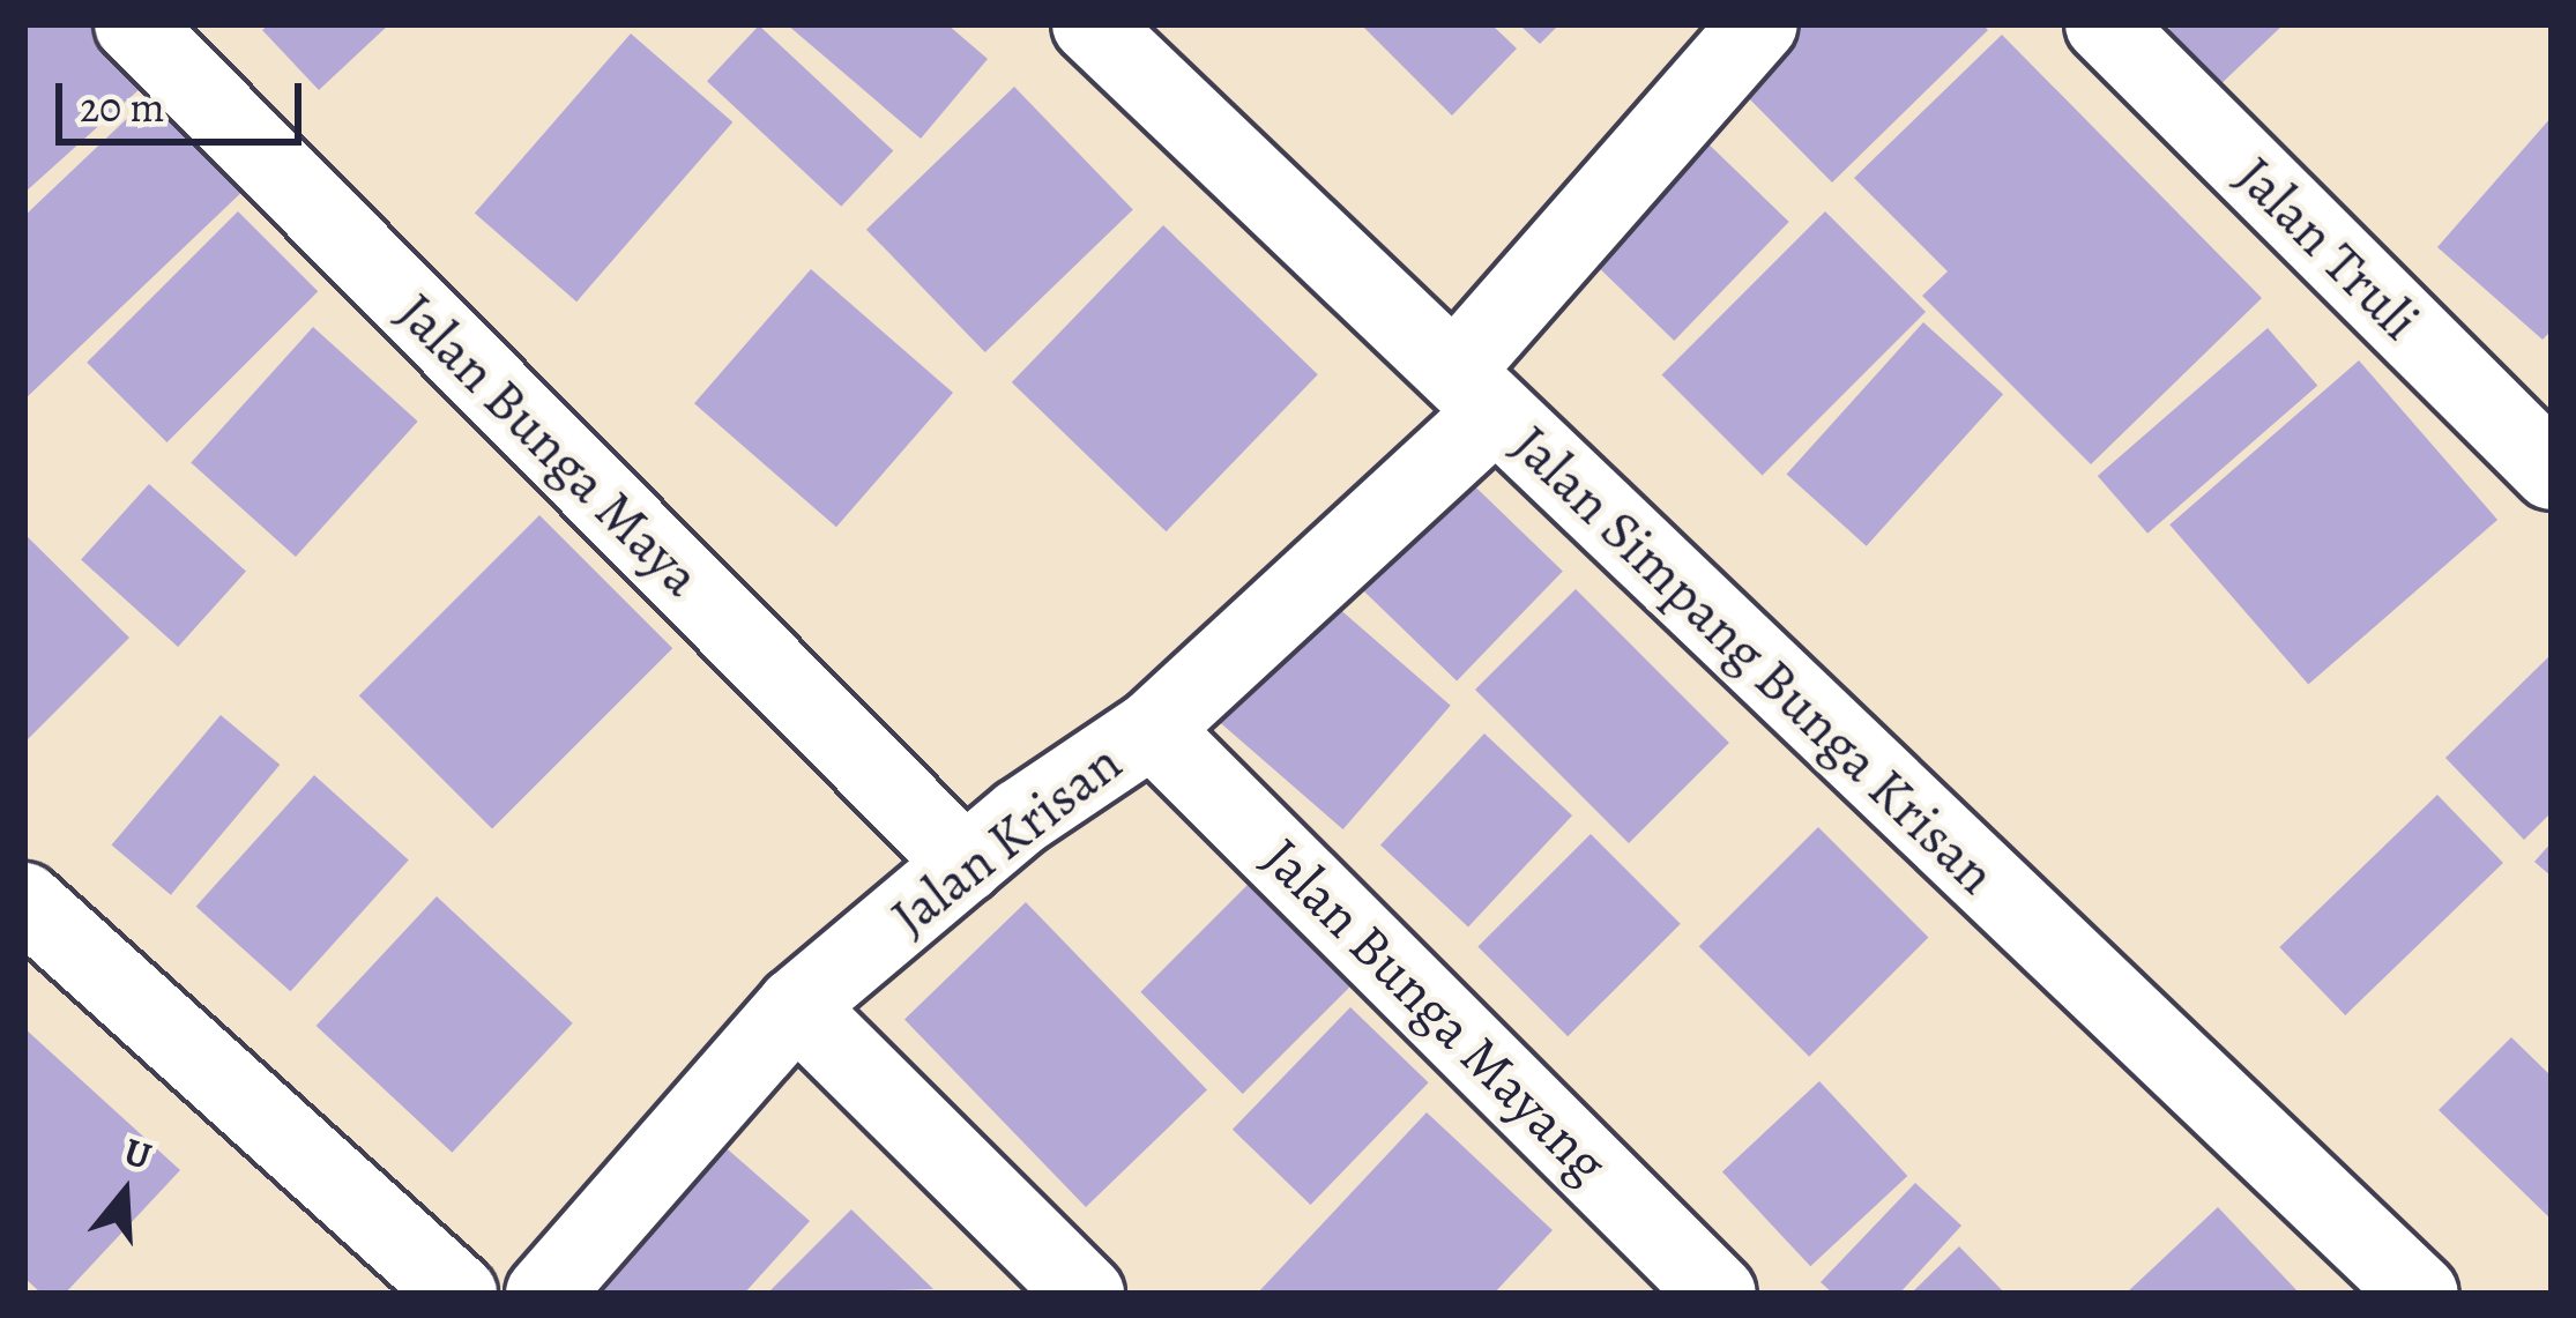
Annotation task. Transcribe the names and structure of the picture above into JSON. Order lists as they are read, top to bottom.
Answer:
{
  "streets": {
    "street": [
      "Jalan Truli",
      "Jalan Bunga Maya",
      "Jalan Simpang Bunga Krisan",
      "Jalan Krisan",
      "Jalan Bunga Mayang"
    ]
  },
  "crossings": [
    ["Jalan Bunga Maya", "Jalan Krisan"],
    ["Jalan Simpang Bunga Krisan", "Jalan Krisan"],
    ["Jalan Krisan", "Jalan Bunga Mayang"]
  ],
  "scale_bar": "20 m",
  "north": "top"
}
